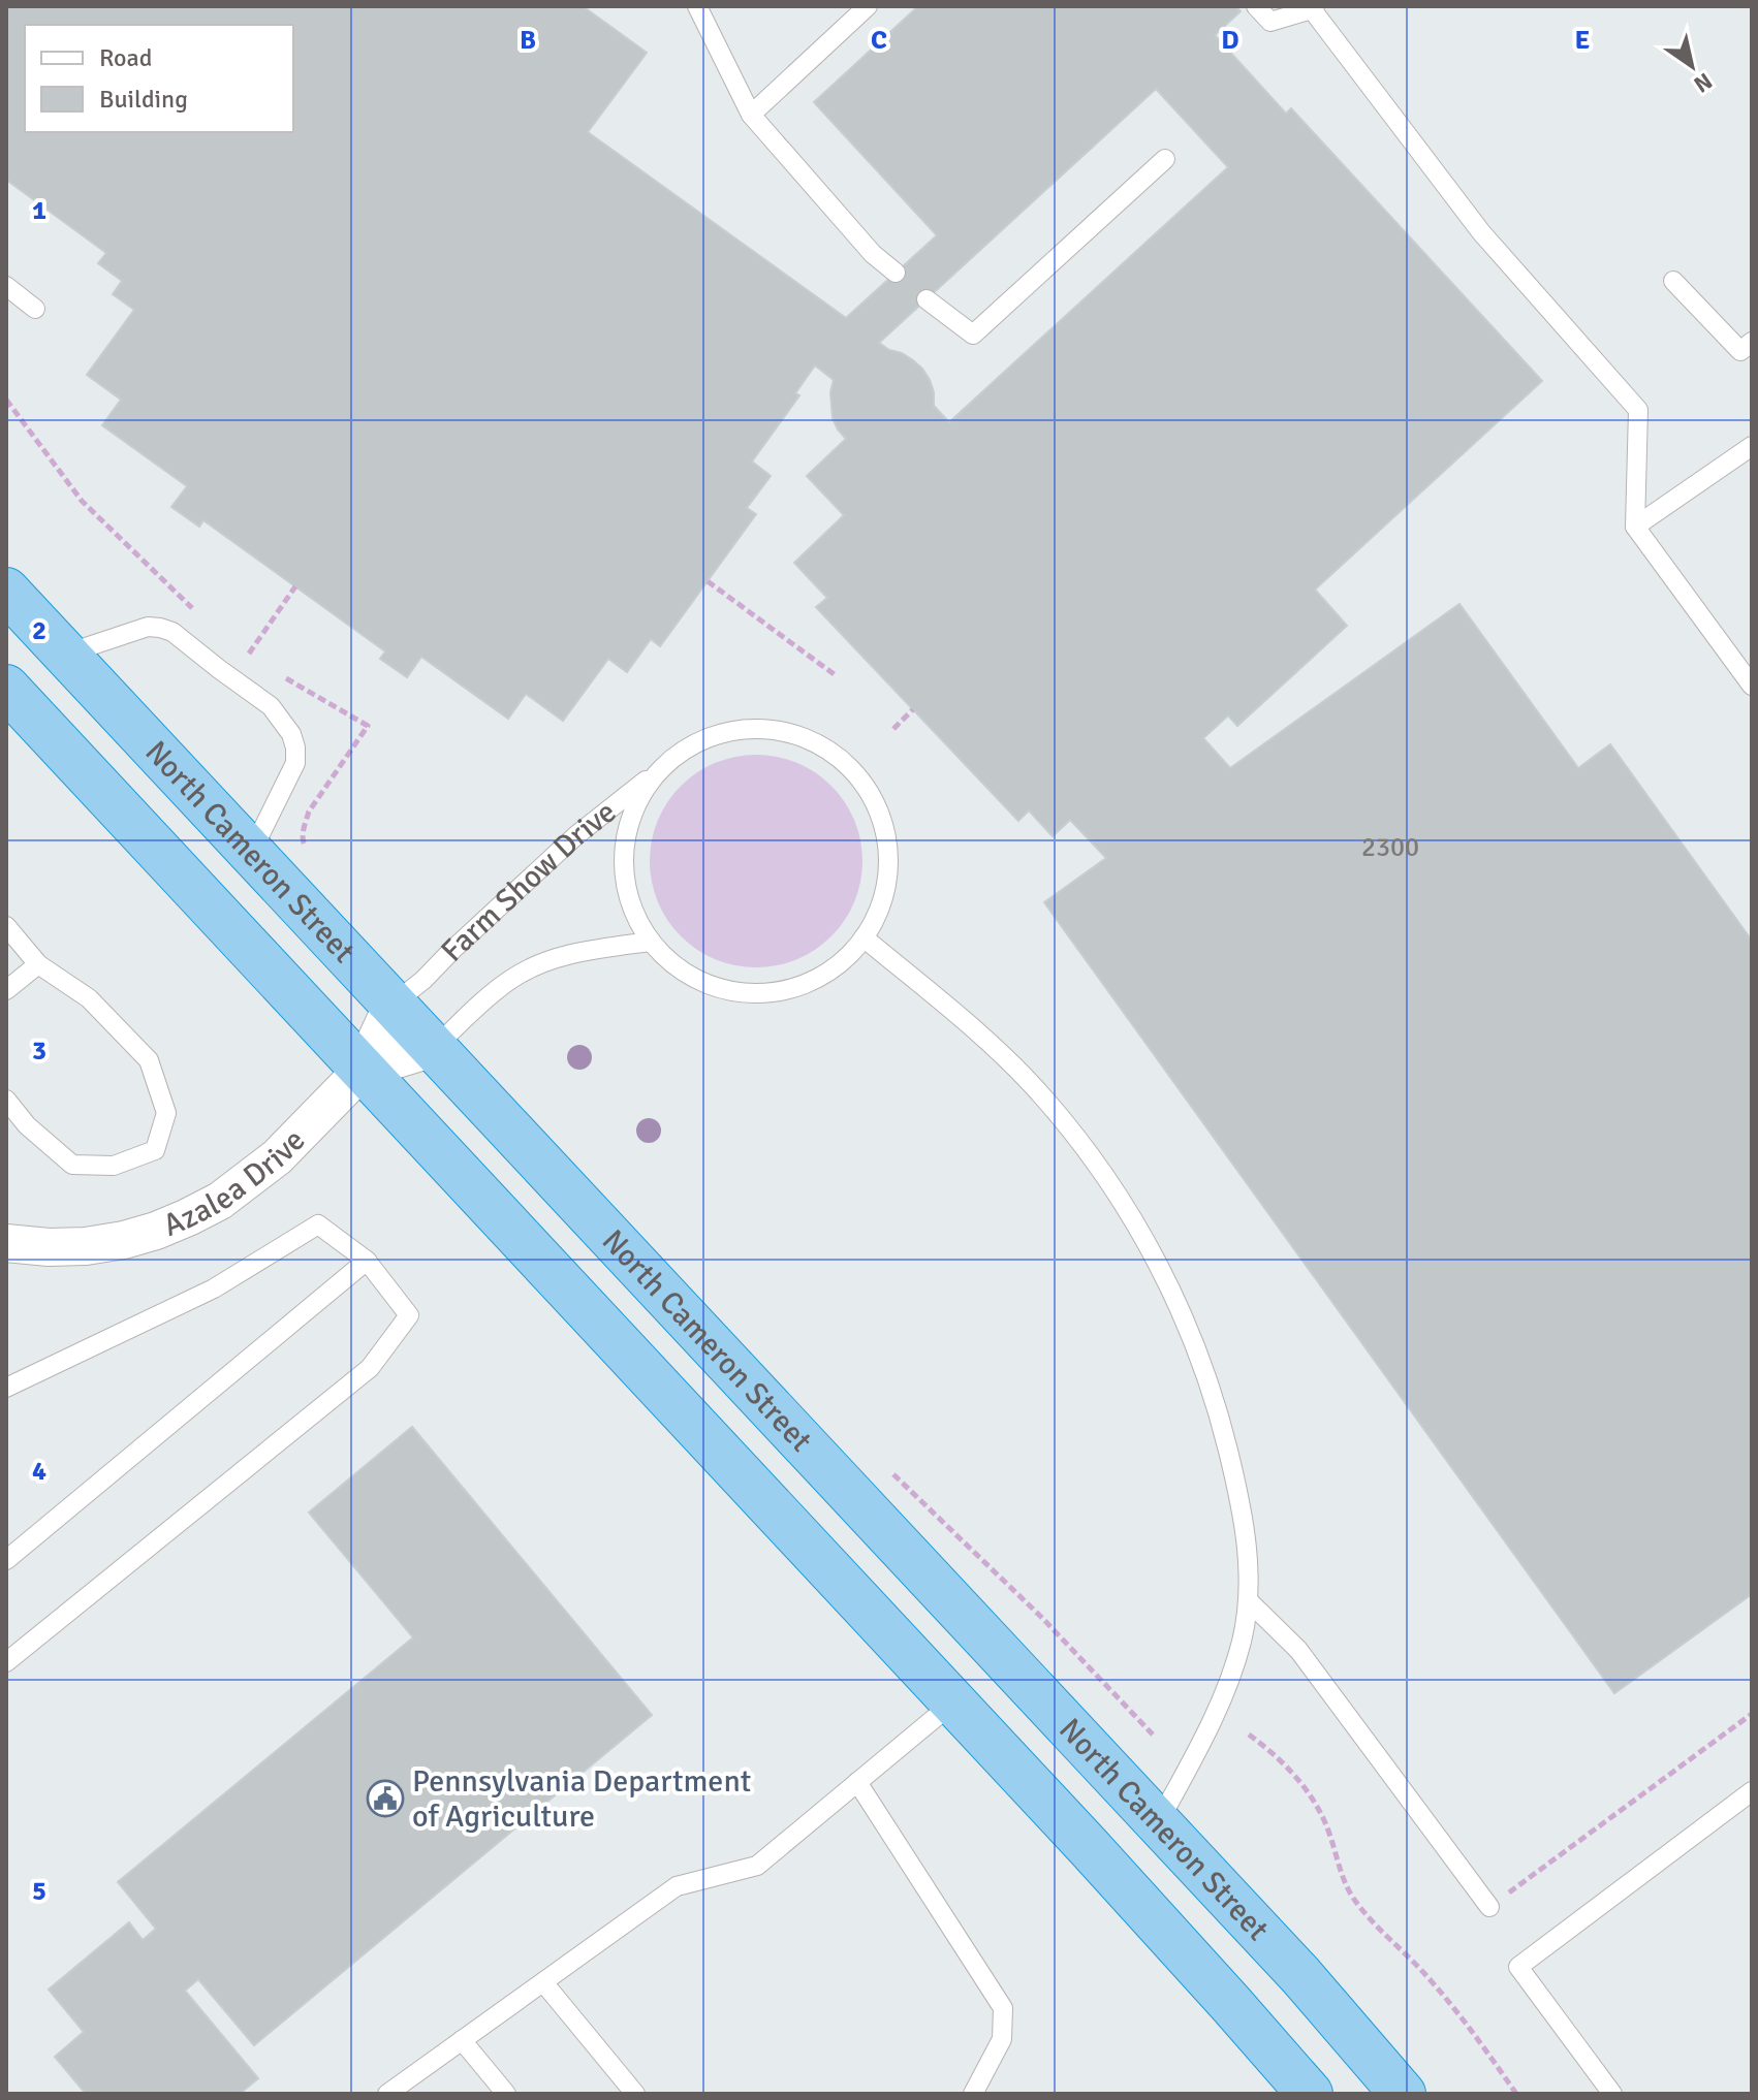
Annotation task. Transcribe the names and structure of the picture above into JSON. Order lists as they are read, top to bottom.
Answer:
{
  "streets": {
    "highway": ["North Cameron Street"],
    "street": ["Farm Show Drive", "Azalea Drive"]
  },
  "crossings": [
    ["North Cameron Street", "Farm Show Drive"],
    ["North Cameron Street", "Azalea Drive"],
    ["Farm Show Drive", "Azalea Drive"]
  ],
  "places": {
    "public building": ["Pennsylvania Department of Agriculture"]
  },
  "house_numbers": ["2300"],
  "legend": ["Road", "Building"],
  "north": "bottom right",
  "grid": {
    "columns": [
      "B",
      "C",
      "D",
      "E"
    ],
    "rows": [
      "1",
      "2",
      "3",
      "4",
      "5"
    ]
  }
}
